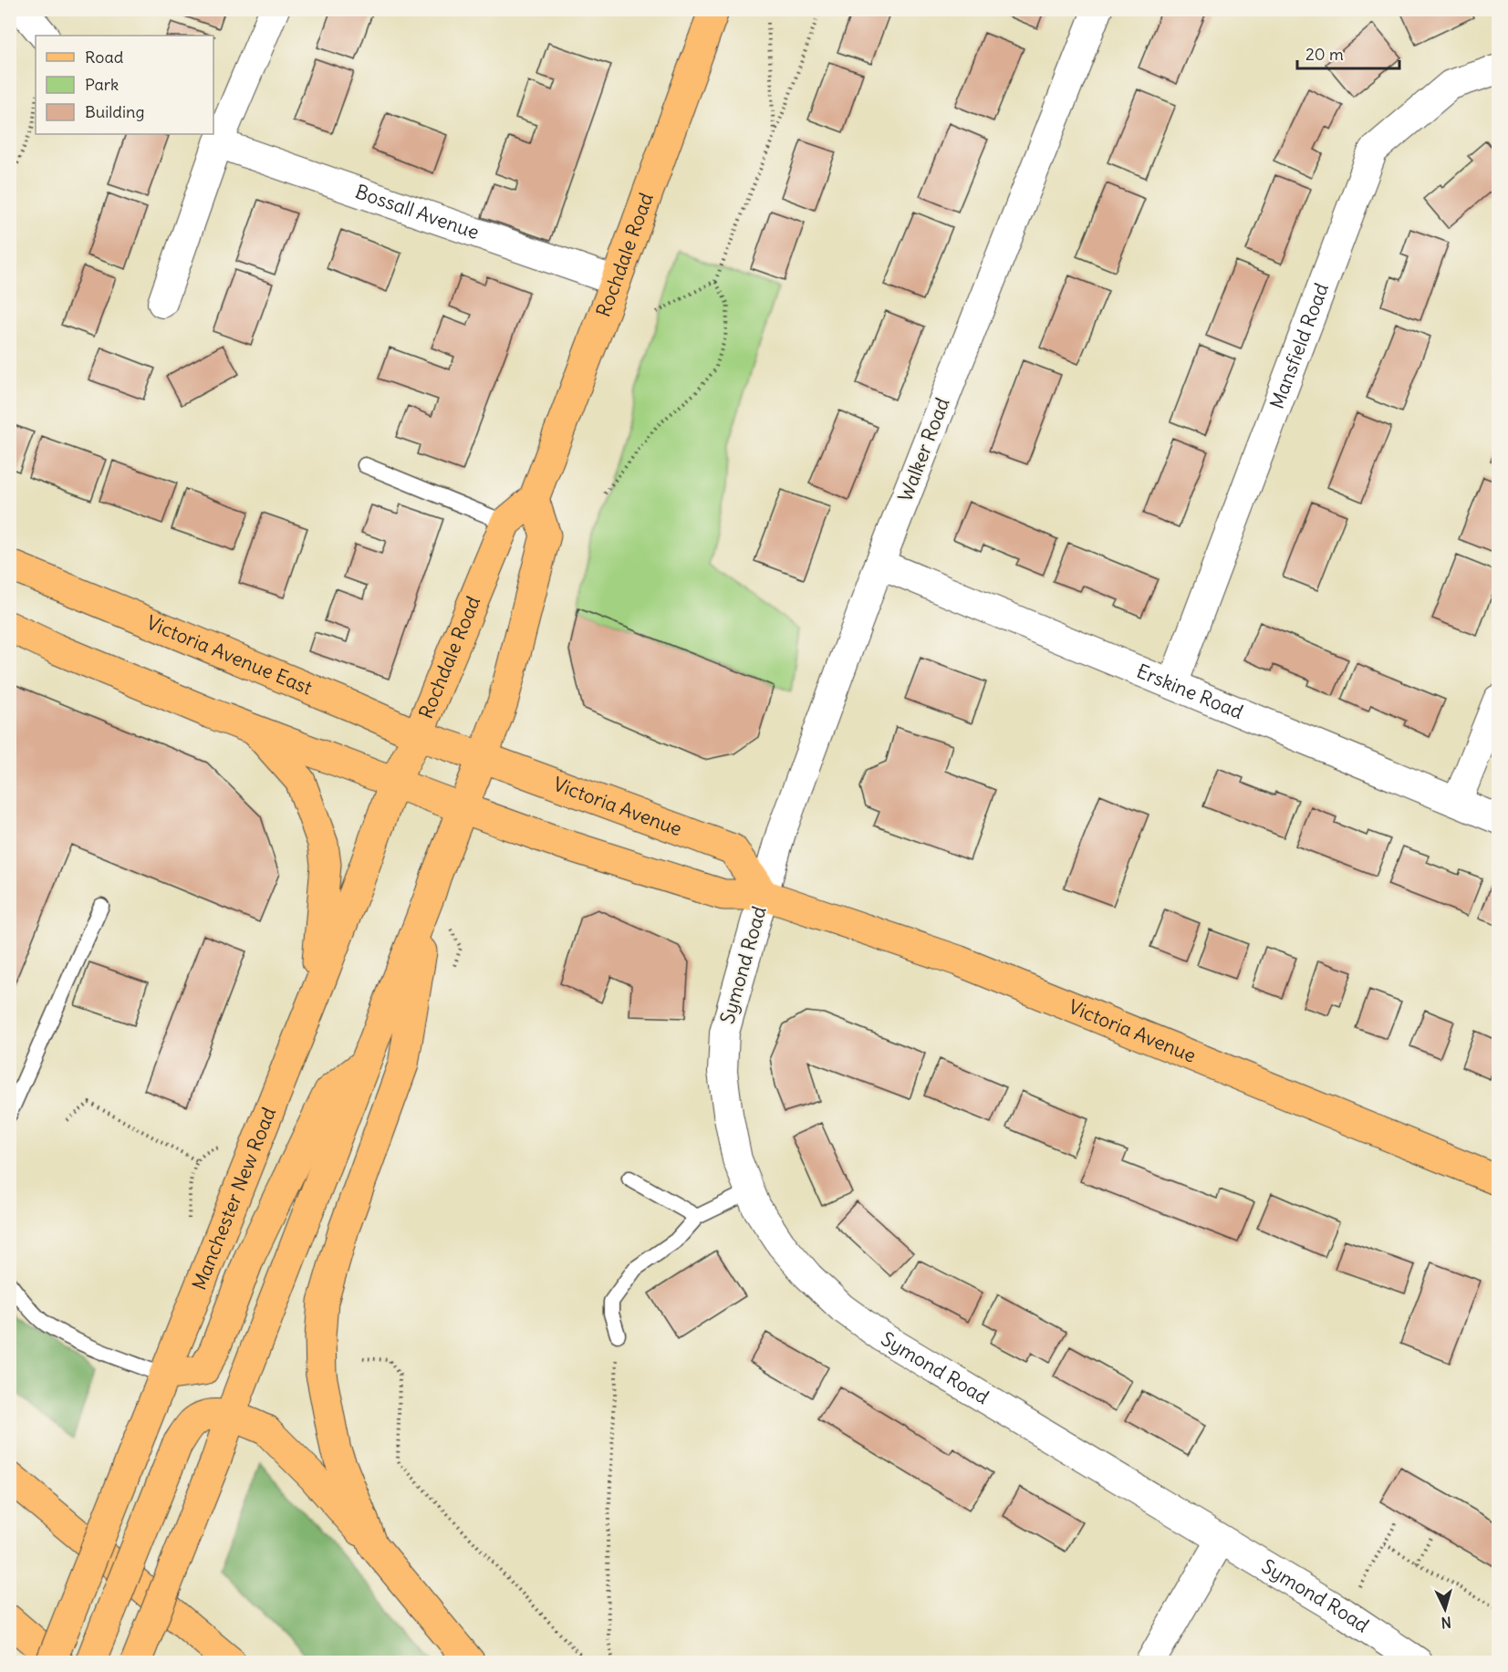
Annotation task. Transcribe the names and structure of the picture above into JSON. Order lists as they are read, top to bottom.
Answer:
{
  "streets": {
    "main road": [
      "Rochdale Road",
      "Victoria Avenue East",
      "Victoria Avenue",
      "Manchester New Road"
    ],
    "street": [
      "Bossall Avenue",
      "Mansfield Road",
      "Walker Road",
      "Erskine Road",
      "Symond Road"
    ]
  },
  "crossings": [
    ["Bossall Avenue", "Rochdale Road"],
    ["Rochdale Road", "Victoria Avenue East"],
    ["Rochdale Road", "Manchester New Road"],
    ["Mansfield Road", "Erskine Road"],
    ["Walker Road", "Erskine Road"],
    ["Walker Road", "Victoria Avenue"],
    ["Walker Road", "Symond Road"],
    ["Victoria Avenue East", "Victoria Avenue"],
    ["Victoria Avenue East", "Manchester New Road"],
    ["Victoria Avenue", "Symond Road"],
    ["Victoria Avenue", "Manchester New Road"]
  ],
  "legend": ["Road", "Park", "Building"],
  "scale_bar": "20 m",
  "north": "bottom"
}
